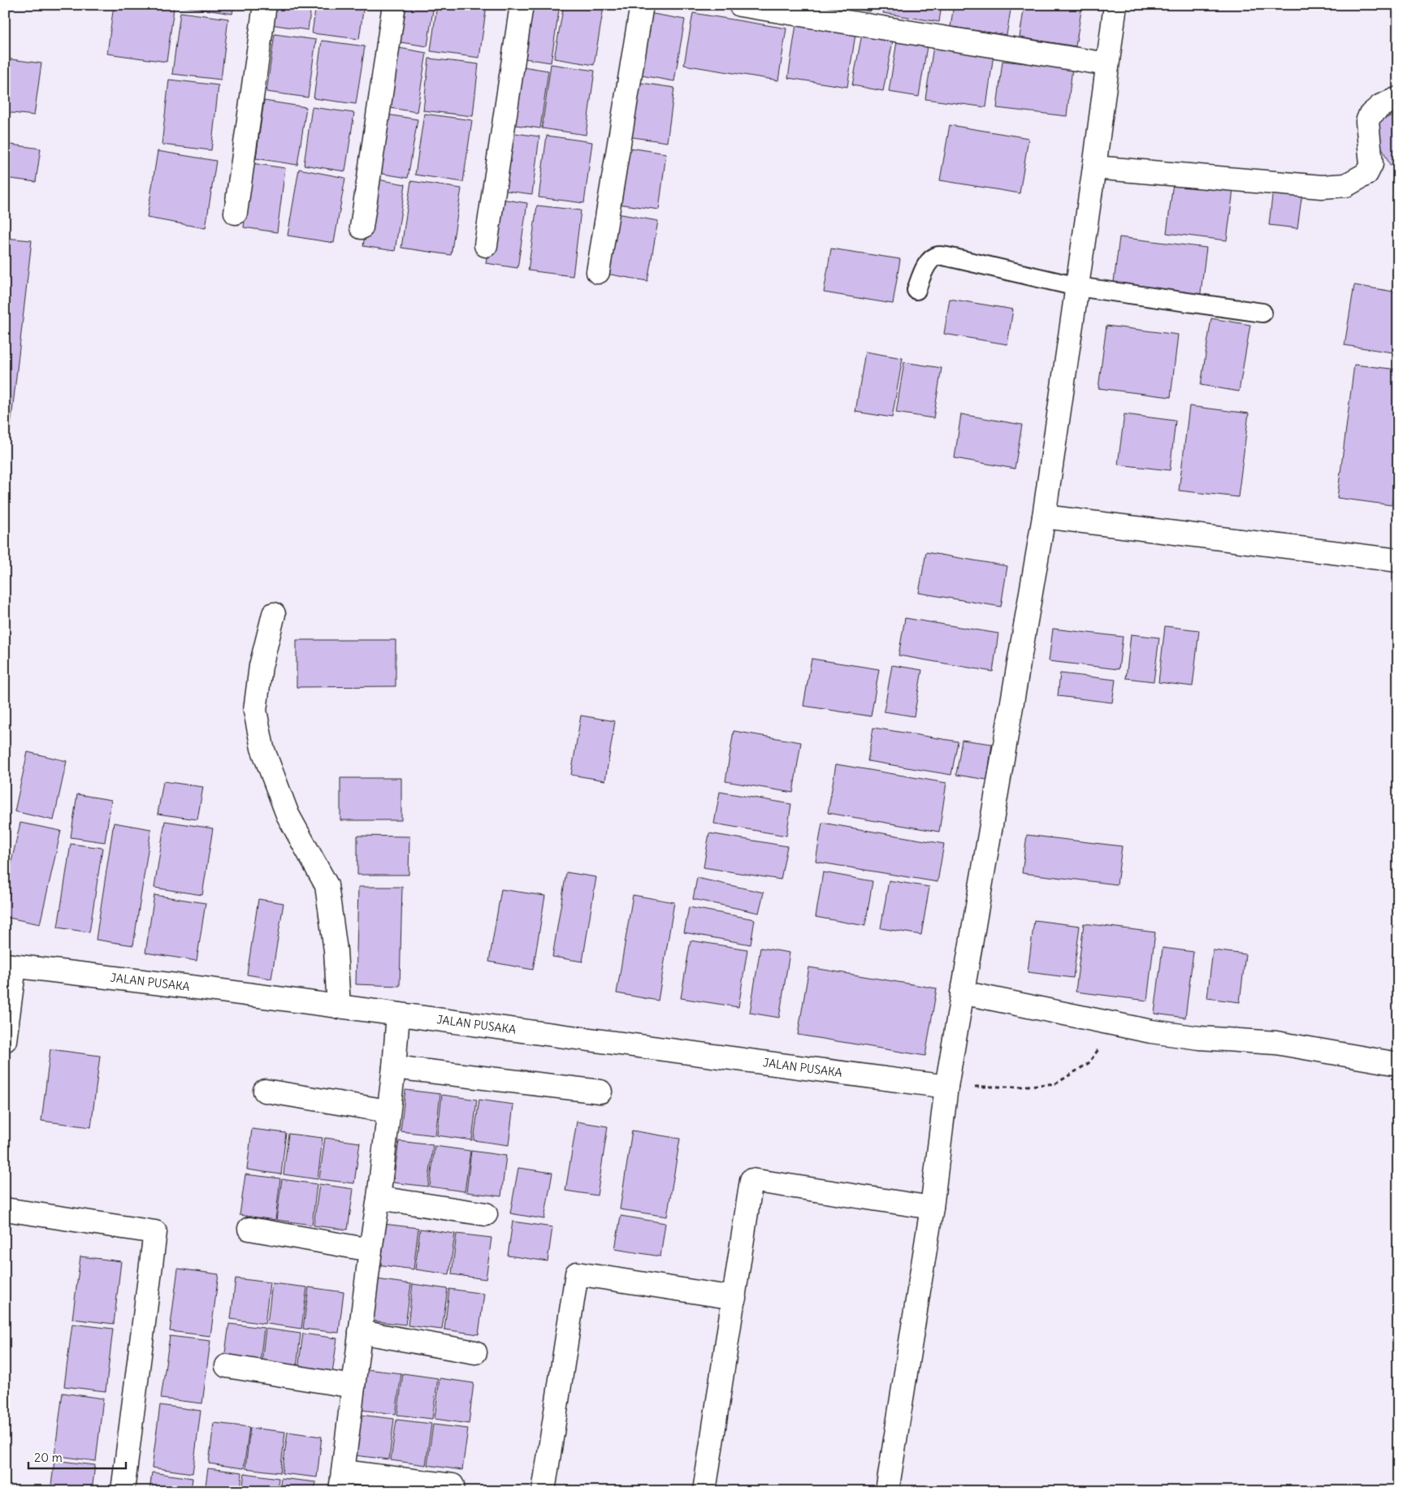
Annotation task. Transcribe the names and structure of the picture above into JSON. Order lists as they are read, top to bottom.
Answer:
{
  "streets": {
    "street": ["JALAN PUSAKA"]
  },
  "scale_bar": "20 m"
}
